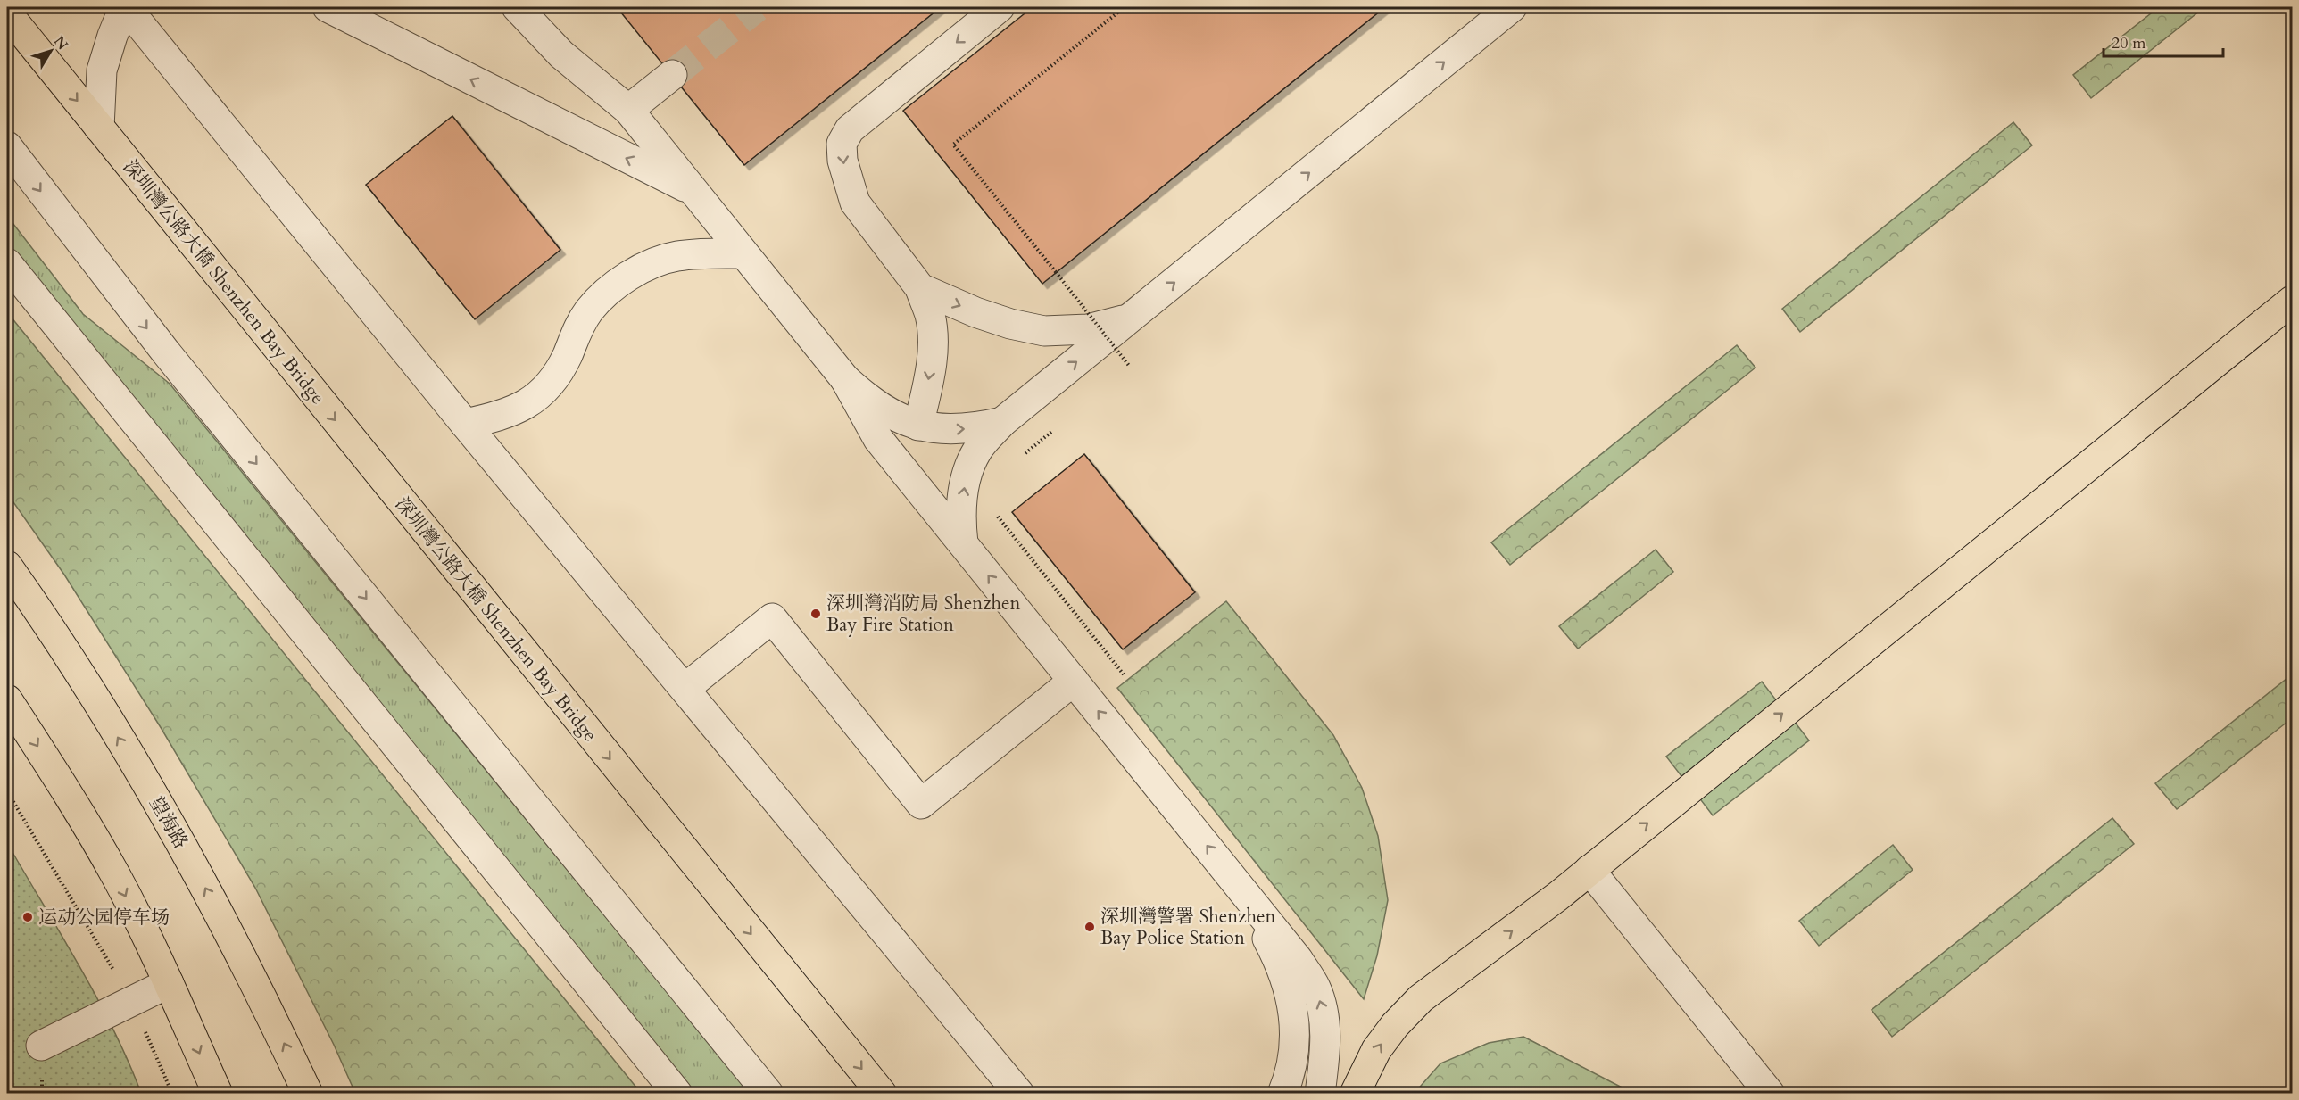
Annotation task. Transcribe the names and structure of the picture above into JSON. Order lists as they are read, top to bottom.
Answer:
{
  "streets": {
    "main road": ["深圳灣公路大橋 Shenzhen Bay Bridge", "望海路"]
  },
  "one_way": ["深圳灣公路大橋 Shenzhen Bay Bridge"],
  "places": ["深圳灣消防局 Shenzhen Bay Fire Station", "运动公园停车场", "深圳灣警署 Shenzhen Bay Police Station"],
  "scale_bar": "20 m",
  "north": "top right"
}
